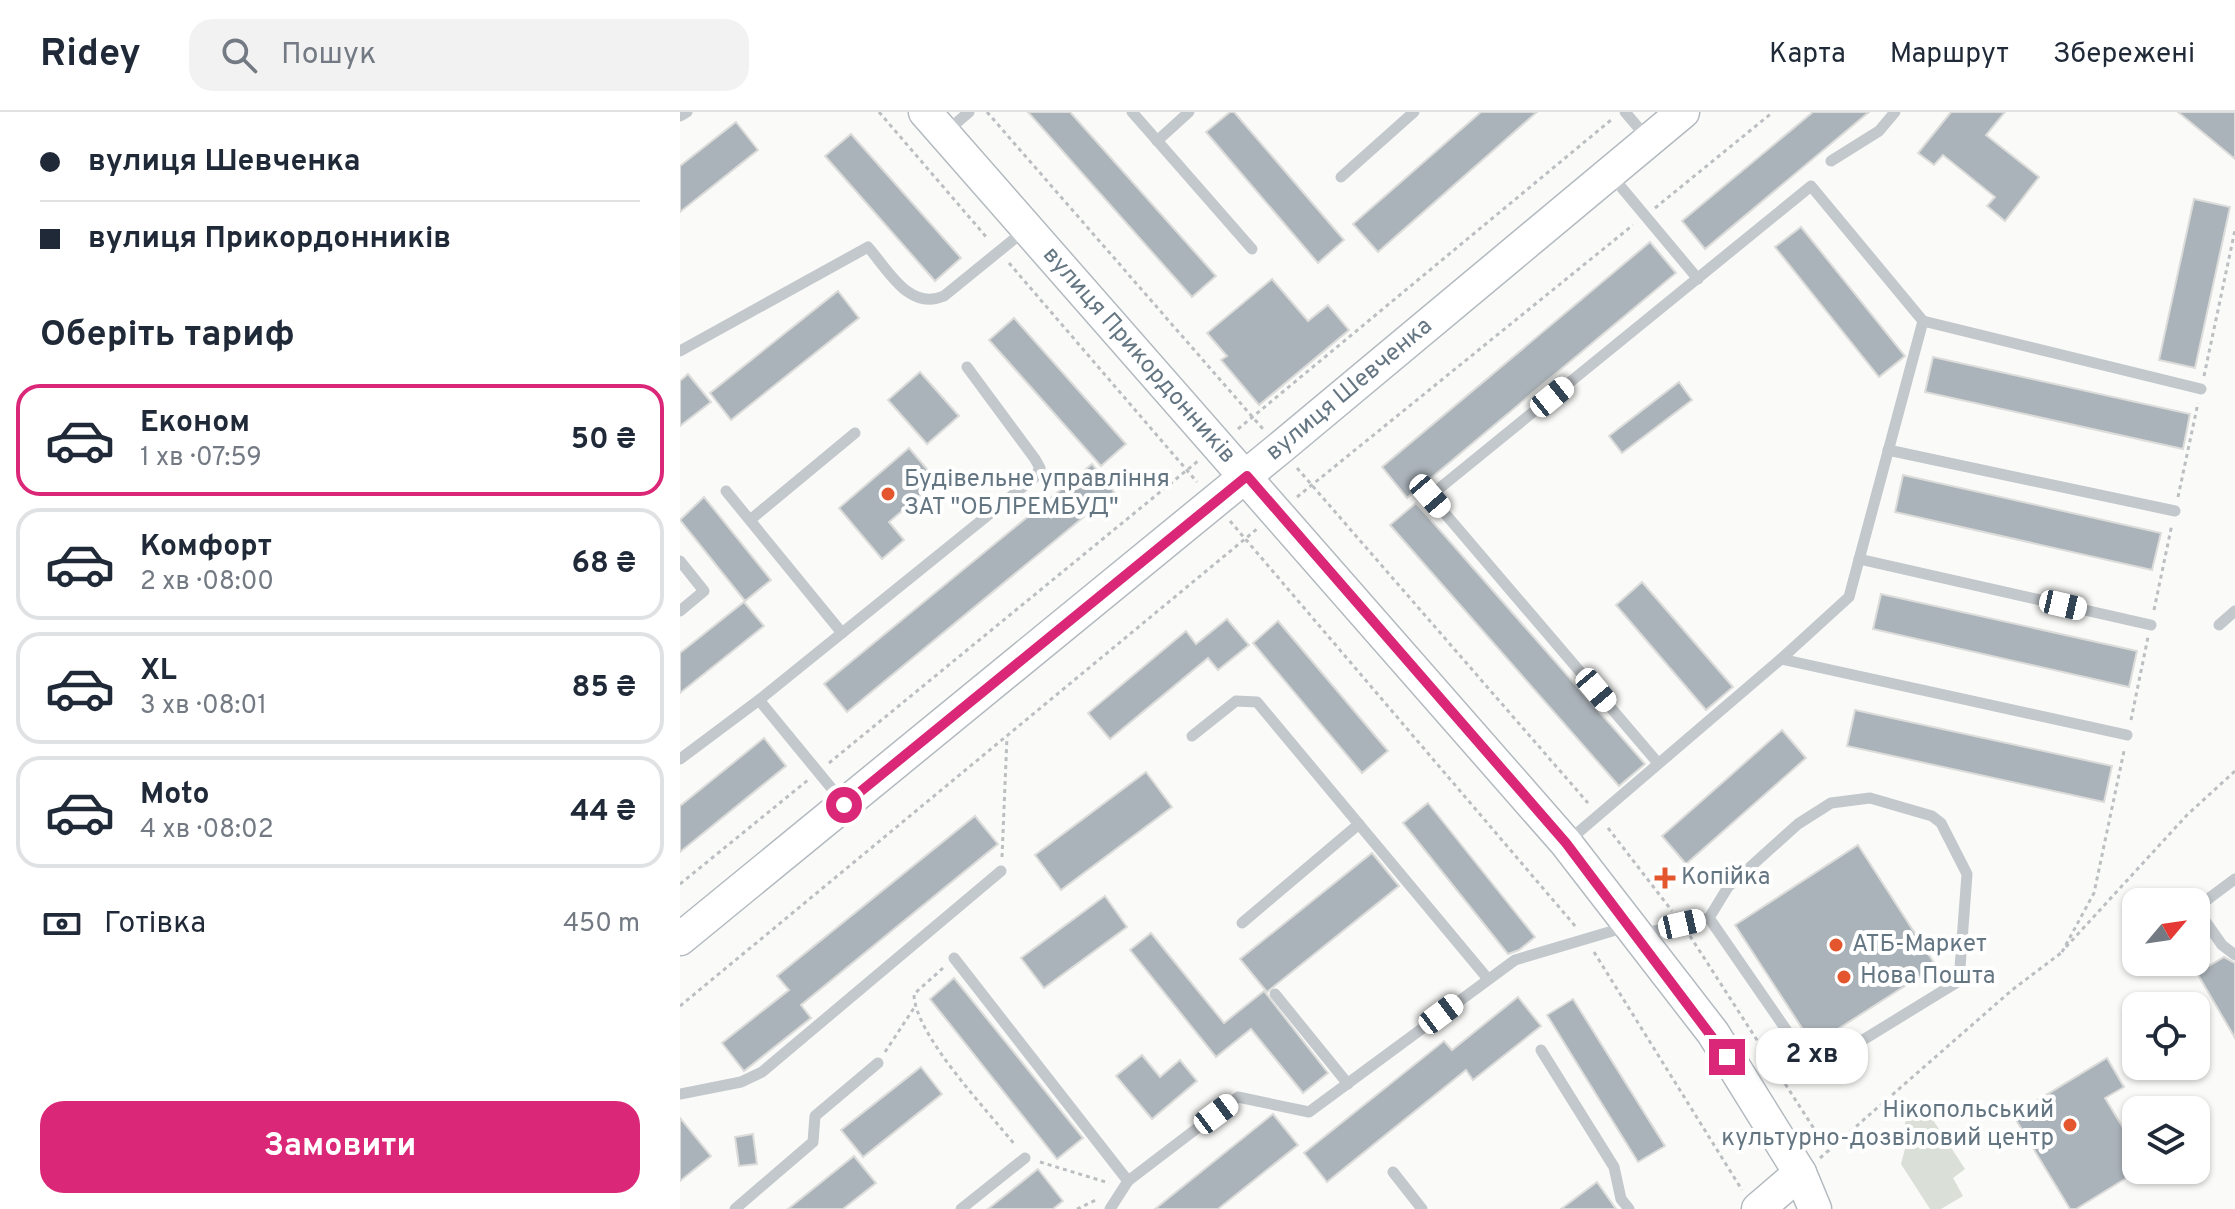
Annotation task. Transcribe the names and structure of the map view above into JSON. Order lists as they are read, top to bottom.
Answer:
{
  "streets": {
    "main road": ["вулиця Прикордонників", "вулиця Шевченка"]
  },
  "crossings": [
    ["вулиця Прикордонників", "вулиця Шевченка"]
  ],
  "places": {
    "other": [
      "Будівельне управління ЗАТ \"ОБЛРЕМБУД\"",
      "АТБ-Маркет",
      "Нова Пошта",
      "Нікопольський культурно-дозвіловий центр"
    ],
    "health": ["Копійка"]
  },
  "north": "top right",
  "page": {
    "header": "Ridey",
    "search": "Пошук",
    "nav": ["Карта", "Маршрут", "Збережені"],
    "banner": ["вулиця Шевченка", "вулиця Прикордонників"],
    "heading": "Оберіть тариф",
    "list": [
      {
        "name": "Економ",
        "note": "1 хв · 07:59",
        "value": "50 ₴"
      },
      {
        "name": "Комфорт",
        "note": "2 хв · 08:00",
        "value": "68 ₴"
      },
      {
        "name": "XL",
        "note": "3 хв · 08:01",
        "value": "85 ₴"
      },
      {
        "name": "Moto",
        "note": "4 хв · 08:02",
        "value": "44 ₴"
      }
    ],
    "pay": ["Готівка", "450 m"],
    "bubble": "2 хв",
    "buttons": "Замовити"
  }
}
